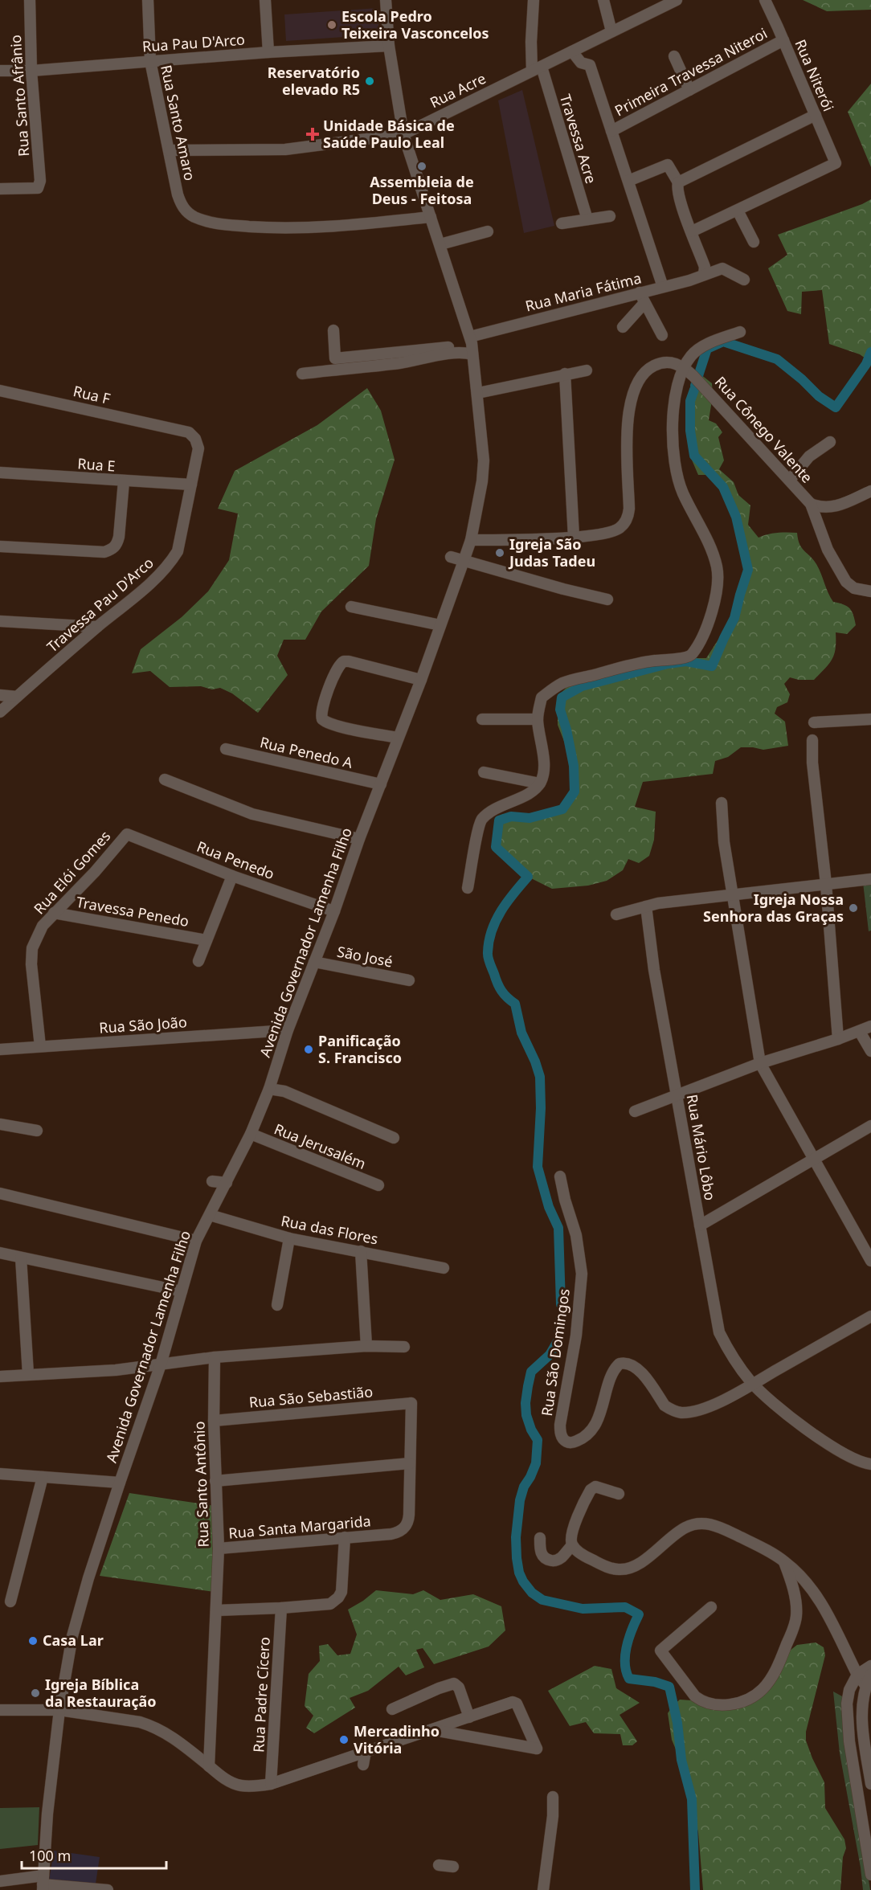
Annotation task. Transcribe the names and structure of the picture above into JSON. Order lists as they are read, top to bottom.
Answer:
{
  "streets": {
    "street": [
      "Rua Pau D'Arco",
      "Primeira Travessa Niteroi",
      "Rua Niterói",
      "Rua Acre",
      "Rua Santo Afrânio",
      "Rua Santo Amaro",
      "Travessa Acre",
      "Rua Maria Fátima",
      "Rua F",
      "Rua Cônego Valente",
      "Rua E",
      "Travessa Pau D'Arco",
      "Rua Penedo A",
      "Rua Penedo",
      "Rua Elói Gomes",
      "Travessa Penedo",
      "Avenida Governador Lamenha Filho",
      "São José",
      "Rua São João",
      "Rua Jerusalém",
      "Rua Mário Lôbo",
      "Rua das Flores",
      "Rua São Domingos",
      "Rua São Sebastião",
      "Rua Santo Antônio",
      "Rua Santa Margarida",
      "Rua Padre Cícero"
    ]
  },
  "crossings": [
    ["Rua Pau D'Arco", "Rua Santo Afrânio"],
    ["Rua Pau D'Arco", "Rua Santo Amaro"],
    ["Rua Pau D'Arco", "Avenida Governador Lamenha Filho"],
    ["Primeira Travessa Niteroi", "Rua Niterói"],
    ["Rua Acre", "Rua Santo Amaro"],
    ["Rua Acre", "Travessa Acre"],
    ["Rua Acre", "Avenida Governador Lamenha Filho"],
    ["Rua Santo Amaro", "Avenida Governador Lamenha Filho"],
    ["Rua Maria Fátima", "Avenida Governador Lamenha Filho"],
    ["Rua F", "Travessa Pau D'Arco"],
    ["Rua E", "Travessa Pau D'Arco"],
    ["Rua Penedo A", "Avenida Governador Lamenha Filho"],
    ["Rua Penedo", "Rua Elói Gomes"],
    ["Rua Penedo", "Travessa Penedo"],
    ["Rua Penedo", "Avenida Governador Lamenha Filho"],
    ["Rua Elói Gomes", "Travessa Penedo"],
    ["Rua Elói Gomes", "Rua São João"],
    ["Avenida Governador Lamenha Filho", "São José"],
    ["Avenida Governador Lamenha Filho", "Rua São João"],
    ["Avenida Governador Lamenha Filho", "Rua Jerusalém"],
    ["Avenida Governador Lamenha Filho", "Rua das Flores"],
    ["Rua Mário Lôbo", "Rua São Domingos"],
    ["Rua São Sebastião", "Rua Santo Antônio"],
    ["Rua São Sebastião", "Rua Santa Margarida"],
    ["Rua Santo Antônio", "Rua Santa Margarida"]
  ],
  "places": {
    "other": [
      "Escola Pedro Teixeira Vasconcelos",
      "Reservatório elevado R5",
      "Assembleia de Deus - Feitosa",
      "Igreja São Judas Tadeu",
      "Igreja Nossa Senhora das Graças",
      "Panificação S. Francisco",
      "Casa Lar",
      "Igreja Bíblica da Restauração",
      "Mercadinho Vitória"
    ],
    "health": ["Unidade Básica de Saúde Paulo Leal"]
  },
  "scale_bar": "100 m"
}
